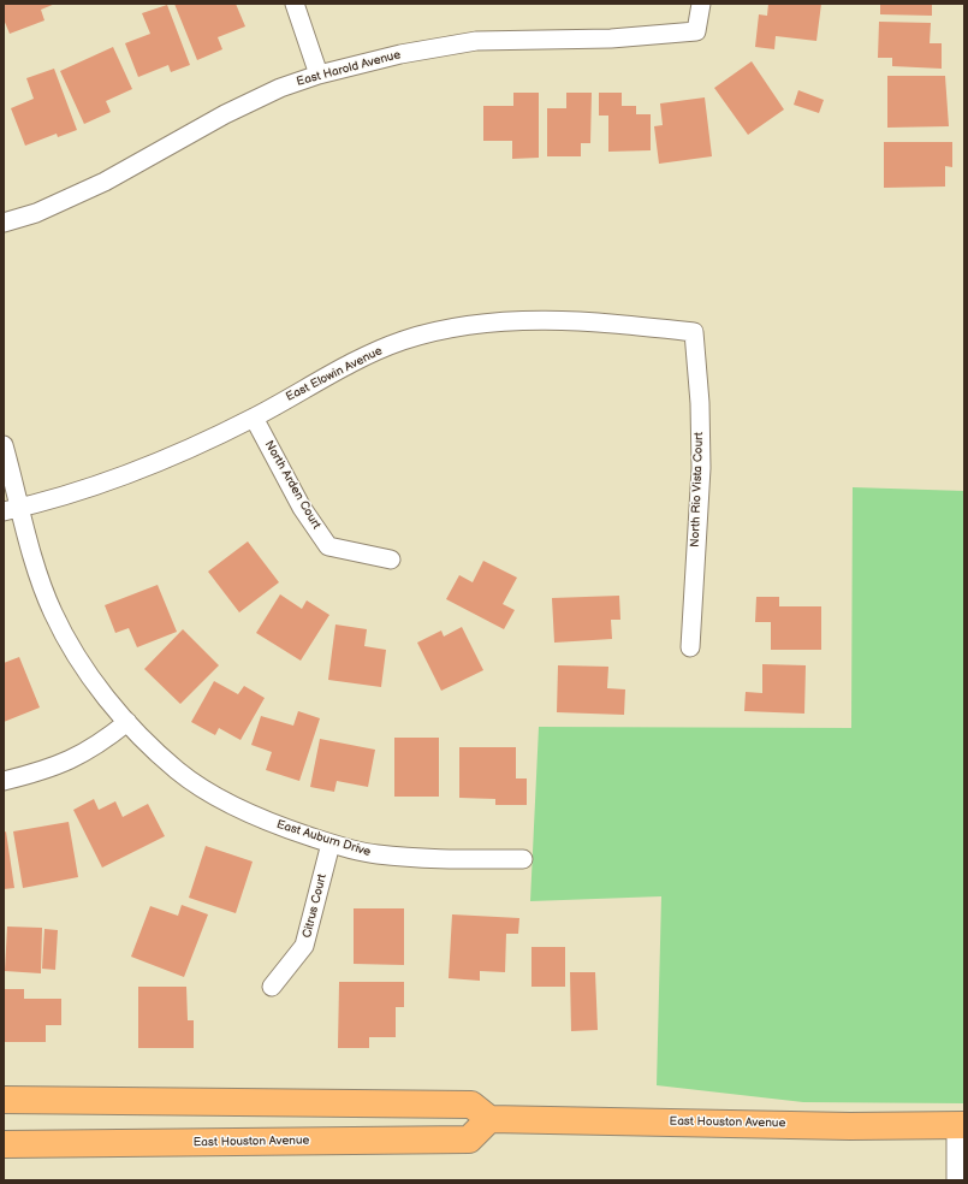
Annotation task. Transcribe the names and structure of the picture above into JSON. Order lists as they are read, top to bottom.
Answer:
{
  "streets": {
    "main road": ["East Houston Avenue"],
    "street": [
      "East Harold Avenue",
      "East Elowin Avenue",
      "North Arden Court",
      "North Rio Vista Court",
      "East Auburn Drive",
      "Citrus Court"
    ]
  },
  "crossings": [
    ["East Elowin Avenue", "North Arden Court"],
    ["East Elowin Avenue", "North Rio Vista Court"],
    ["East Elowin Avenue", "East Auburn Drive"],
    ["East Auburn Drive", "Citrus Court"]
  ]
}
